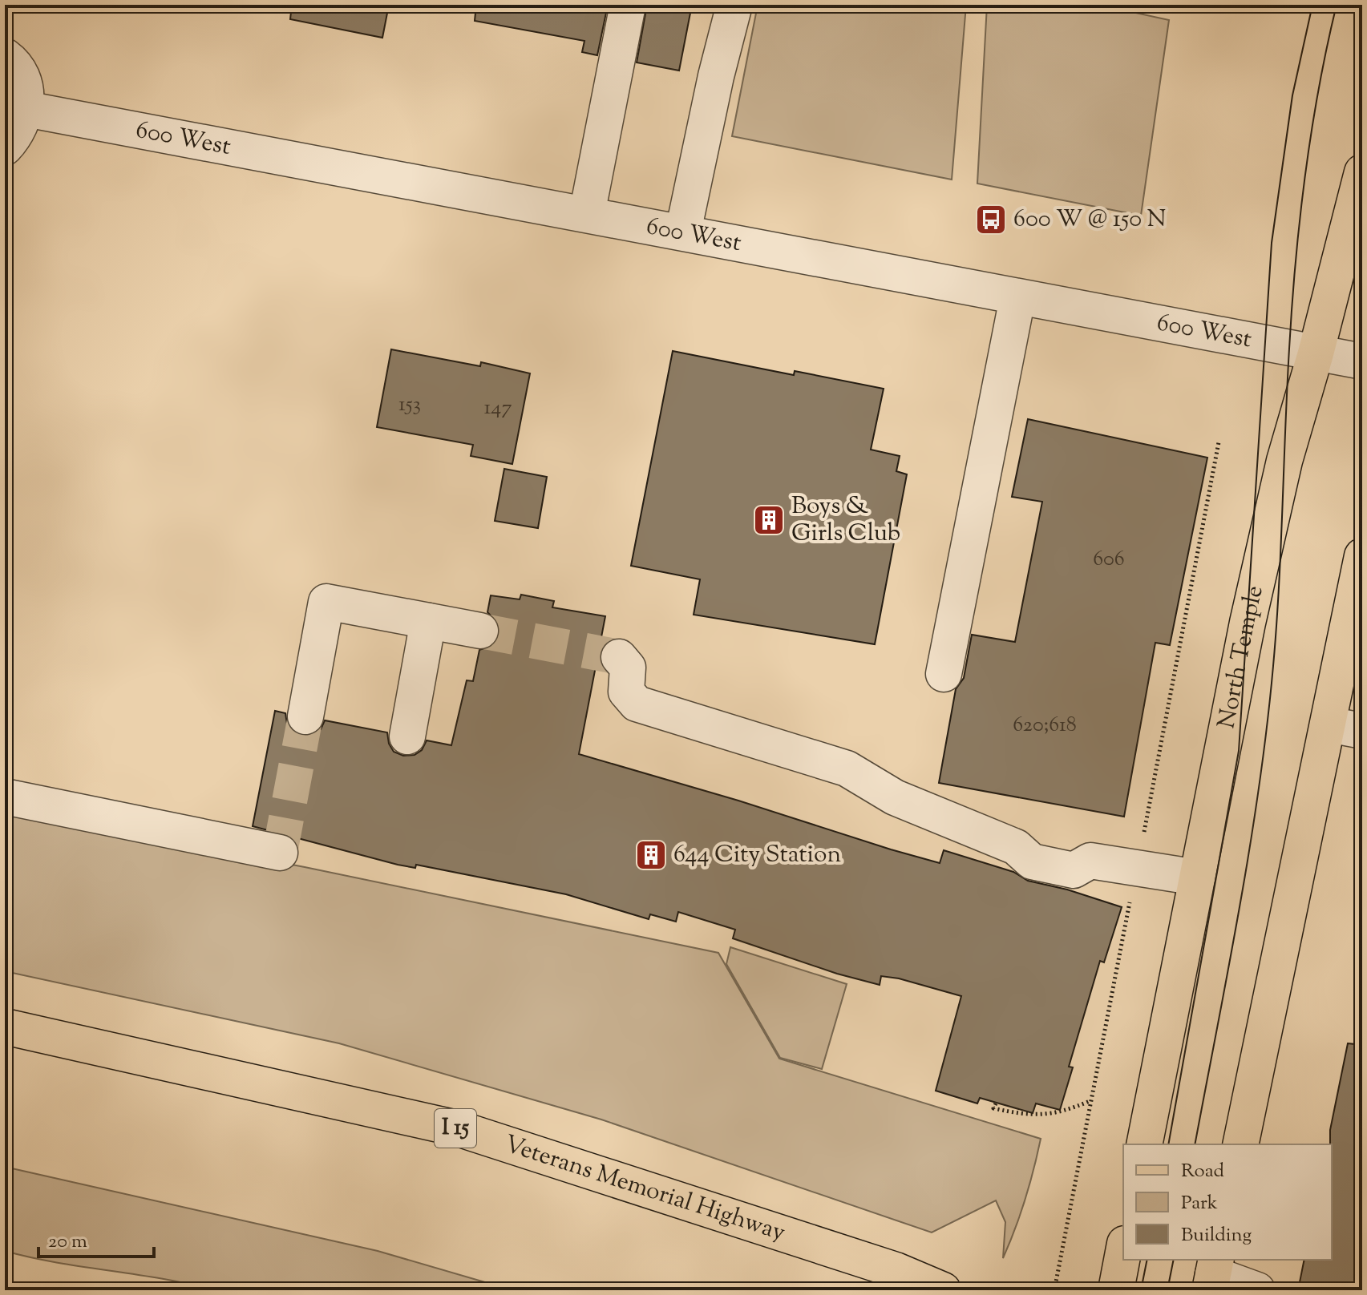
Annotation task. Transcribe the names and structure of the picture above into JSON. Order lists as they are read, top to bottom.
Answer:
{
  "streets": {
    "main road": ["North Temple", "I 15", "Veterans Memorial Highway"],
    "street": ["600 West"]
  },
  "crossings": [
    ["600 West", "North Temple"]
  ],
  "places": {
    "bus stop": ["600 W @ 150 N"],
    "building": ["Boys & Girls Club", "644 City Station"]
  },
  "house_numbers": [
    "153",
    "147",
    "606",
    "620;618"
  ],
  "legend": ["Road", "Park", "Building"],
  "scale_bar": "20 m"
}
